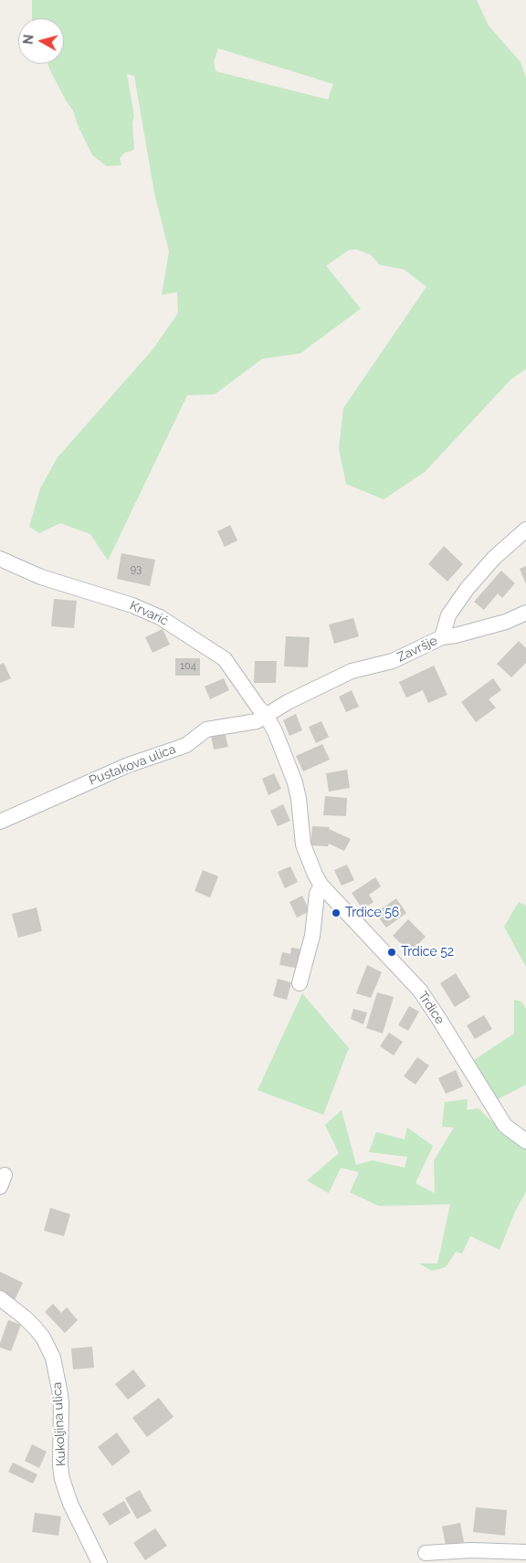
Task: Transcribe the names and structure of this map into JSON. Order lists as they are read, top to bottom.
{
  "streets": {
    "street": [
      "Krvarić",
      "Završje",
      "Pustakova ulica",
      "Trdice",
      "Kukoljina ulica"
    ]
  },
  "crossings": [
    ["Krvarić", "Završje"],
    ["Krvarić", "Pustakova ulica"],
    ["Krvarić", "Trdice"],
    ["Završje", "Pustakova ulica"],
    ["Završje", "Trdice"],
    ["Pustakova ulica", "Trdice"]
  ],
  "places": ["Trdice 56", "Trdice 52"],
  "house_numbers": ["93", "104"],
  "north": "left"
}
